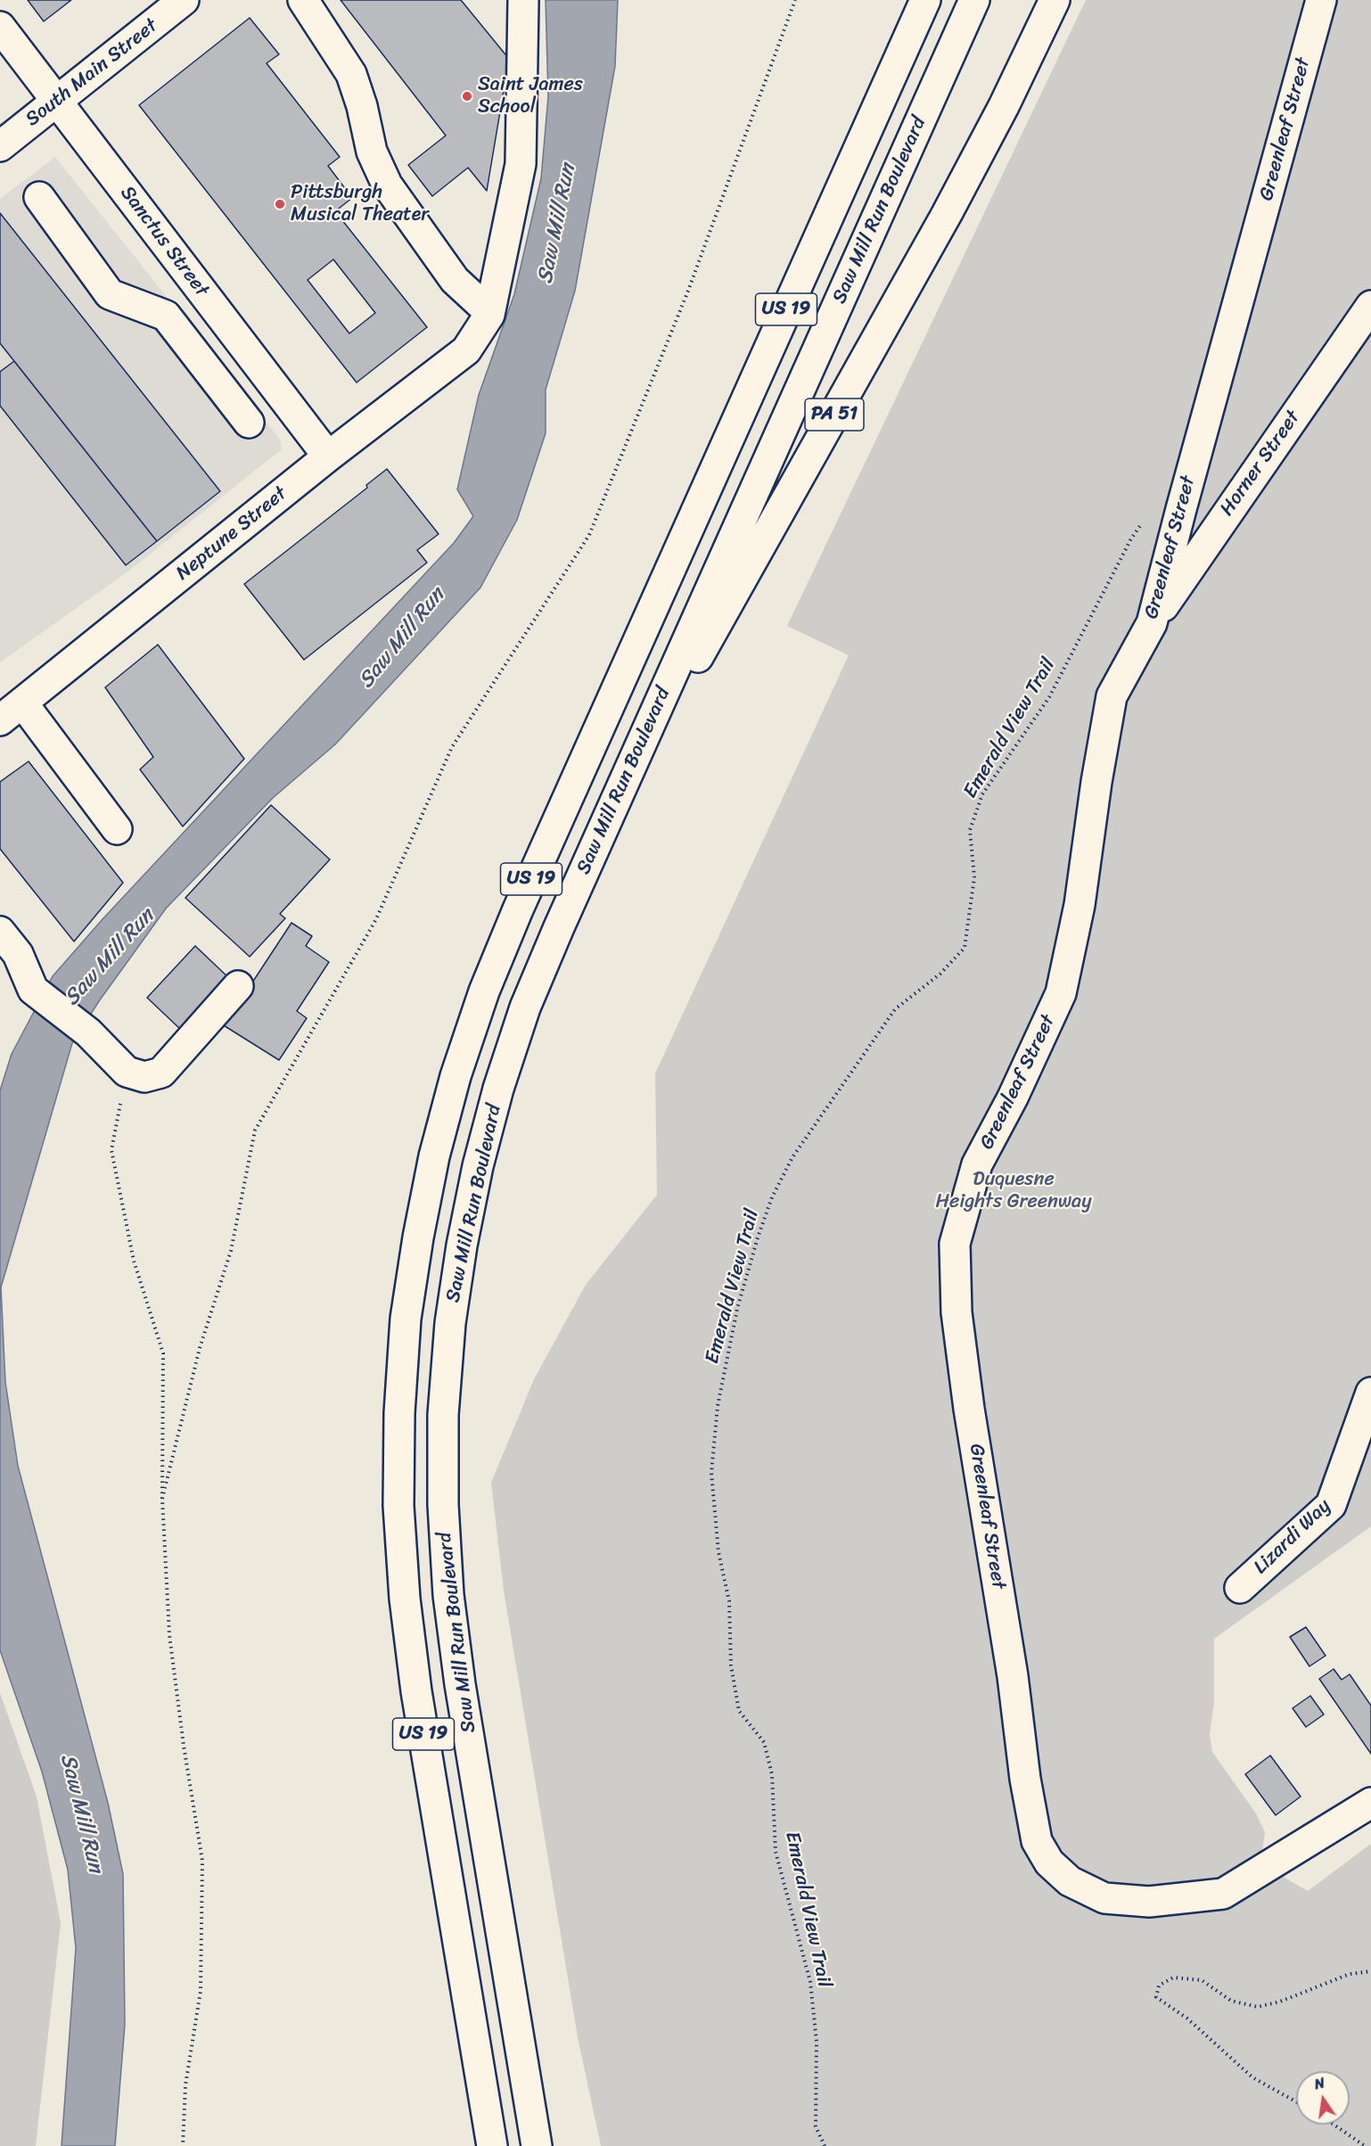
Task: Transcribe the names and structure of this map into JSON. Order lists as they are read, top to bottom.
{
  "streets": {
    "main road": [
      "South Main Street",
      "Greenleaf Street",
      "Saw Mill Run Boulevard",
      "Sanctus Street",
      "US 19",
      "PA 51",
      "Horner Street",
      "Neptune Street",
      "Lizardi Way"
    ],
    "path": ["Emerald View Trail"]
  },
  "crossings": [
    ["South Main Street", "Sanctus Street"],
    ["Greenleaf Street", "Horner Street"],
    ["Greenleaf Street", "Emerald View Trail"],
    ["Saw Mill Run Boulevard", "PA 51"],
    ["Sanctus Street", "Neptune Street"]
  ],
  "water": ["Saw Mill Run"],
  "parks": ["Duquesne Heights Greenway"],
  "places": ["Saint James School", "Pittsburgh Musical Theater"],
  "north": "top"
}
